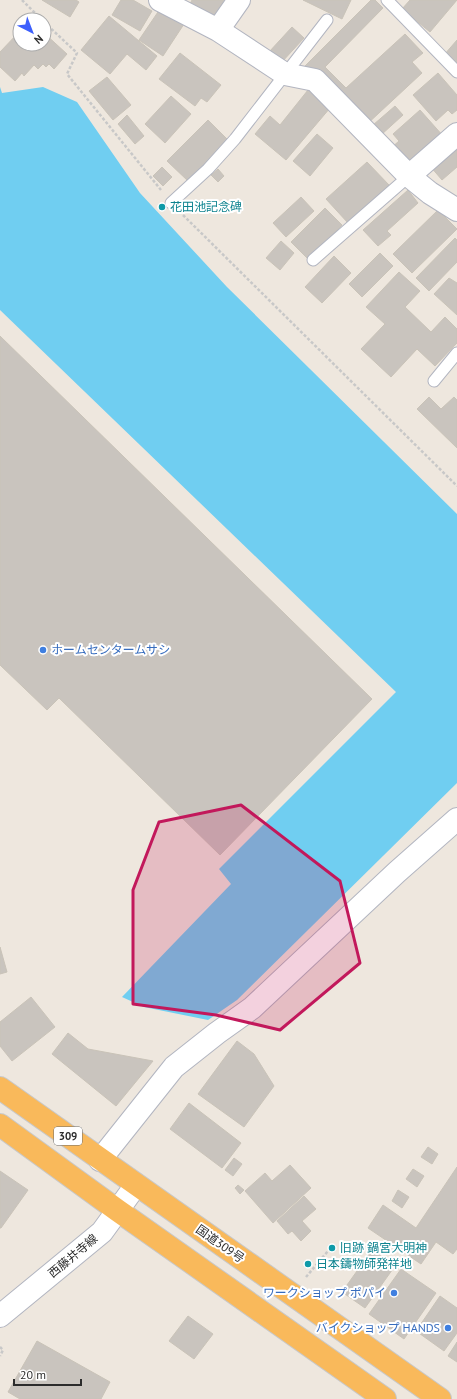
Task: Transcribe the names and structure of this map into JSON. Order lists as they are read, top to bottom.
{
  "streets": {
    "highway": ["309", "国道309号"],
    "street": ["西藤井寺線"]
  },
  "crossings": [
    ["309", "西藤井寺線"],
    ["国道309号", "西藤井寺線"]
  ],
  "places": [
    "花田池記念碑",
    "ホームセンタームサシ",
    "旧跡 鍋宮大明神",
    "日本鑄物師発祥地",
    "ワークショップ ポパイ",
    "バイクショップ HANDS"
  ],
  "scale_bar": "20 m",
  "north": "bottom right"
}
